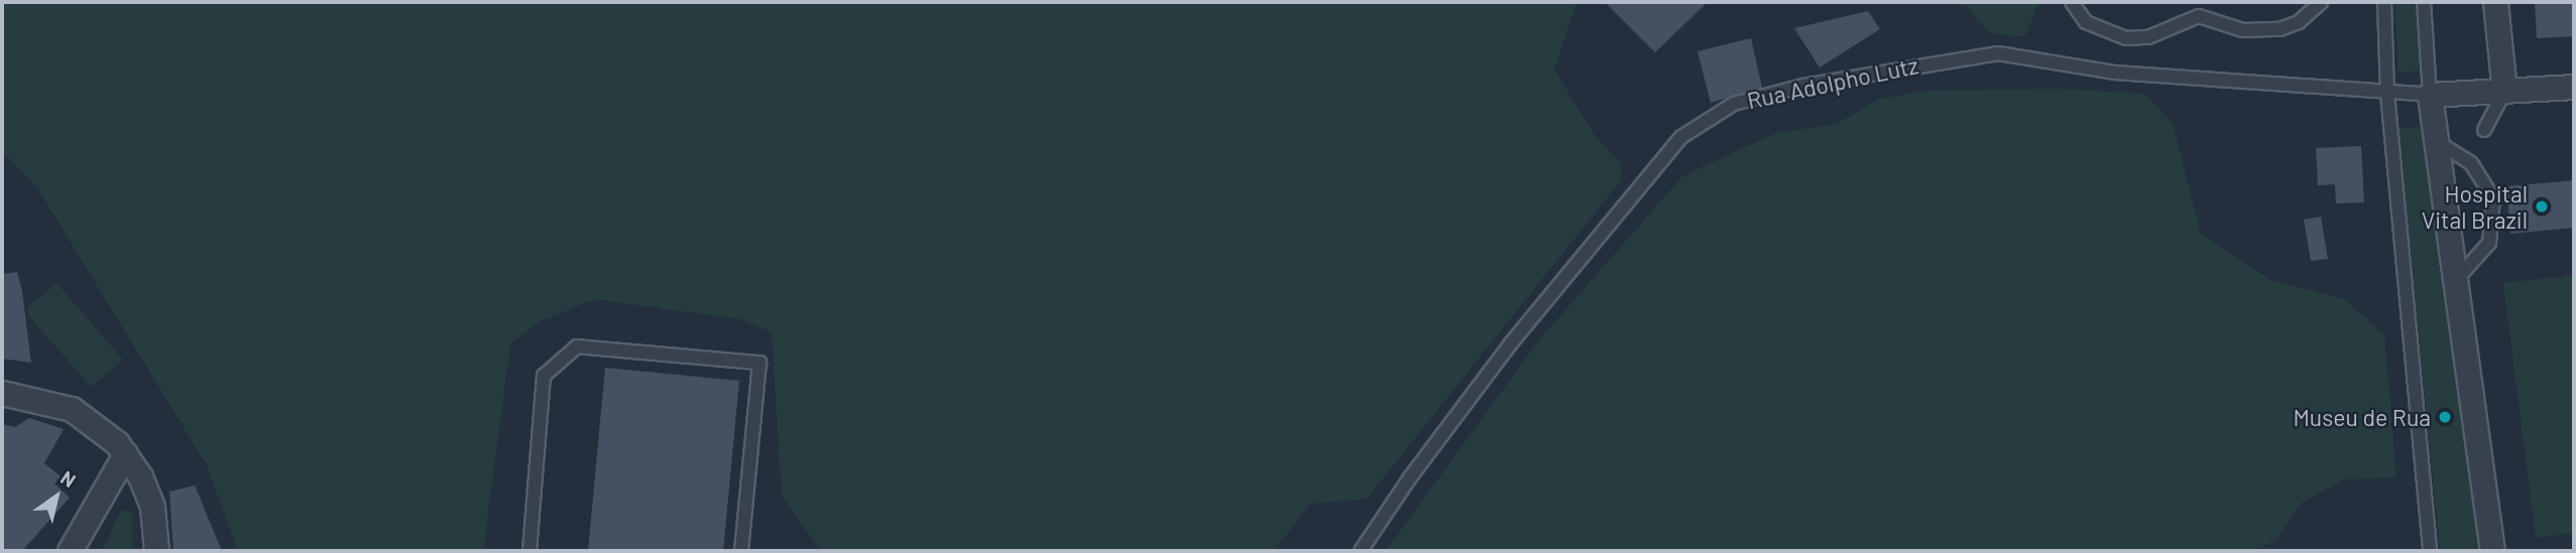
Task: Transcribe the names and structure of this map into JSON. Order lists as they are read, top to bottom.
{
  "streets": {
    "lane": ["Rua Adolpho Lutz"]
  },
  "places": ["Hospital Vital Brazil", "Museu de Rua"],
  "north": "top right"
}
